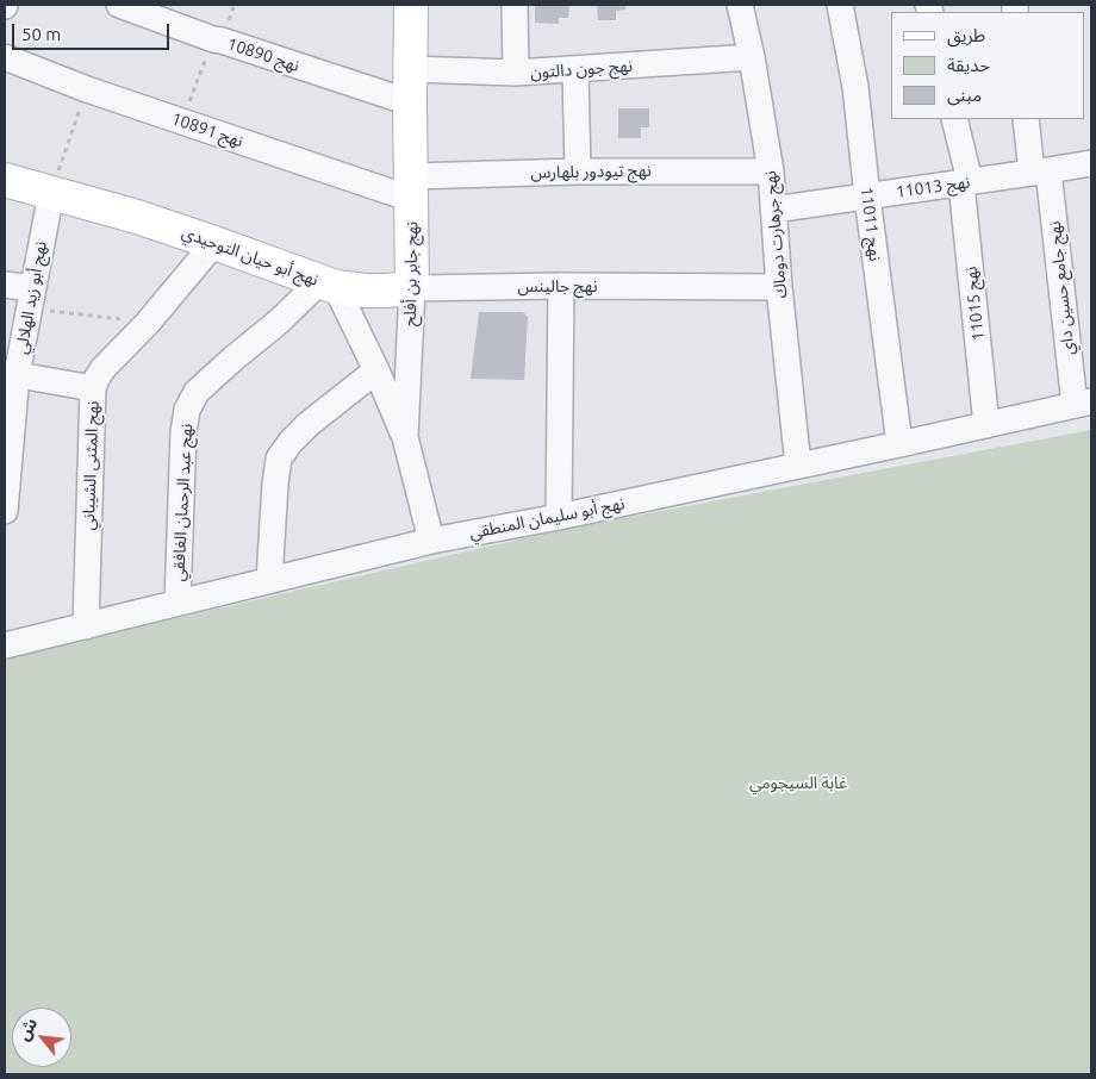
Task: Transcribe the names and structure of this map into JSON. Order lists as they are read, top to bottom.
{
  "streets": {
    "street": [
      "نهج 10890",
      "نهج جون دالتون",
      "نهج 10891",
      "نهج تيودور بلهارس",
      "نهج 11013",
      "نهج 11011",
      "نهج جرهارت دوماك",
      "نهج أبو حيان التوحيدي",
      "نهج جابر بن أفلح",
      "نهج جالينس",
      "نهج جامع حسين داي",
      "نهج أبو زيد الهلالي",
      "نهج 11015",
      "نهج المثنى الشيباني",
      "نهج عبد الرحمان الغافقي",
      "نهج أبو سليمان المنطقي"
    ]
  },
  "crossings": [
    ["نهج 10890", "نهج جابر بن أفلح"],
    ["نهج جون دالتون", "نهج جرهارت دوماك"],
    ["نهج جون دالتون", "نهج جابر بن أفلح"],
    ["نهج 10891", "نهج تيودور بلهارس"],
    ["نهج 10891", "نهج جابر بن أفلح"],
    ["نهج تيودور بلهارس", "نهج جرهارت دوماك"],
    ["نهج تيودور بلهارس", "نهج جابر بن أفلح"],
    ["نهج 11013", "نهج 11011"],
    ["نهج 11013", "نهج جرهارت دوماك"],
    ["نهج 11013", "نهج جامع حسين داي"],
    ["نهج 11013", "نهج 11015"],
    ["نهج 11011", "نهج أبو سليمان المنطقي"],
    ["نهج جرهارت دوماك", "نهج جالينس"],
    ["نهج جرهارت دوماك", "نهج أبو سليمان المنطقي"],
    ["نهج أبو حيان التوحيدي", "نهج جابر بن أفلح"],
    ["نهج أبو حيان التوحيدي", "نهج جالينس"],
    ["نهج أبو حيان التوحيدي", "نهج أبو زيد الهلالي"],
    ["نهج أبو حيان التوحيدي", "نهج المثنى الشيباني"],
    ["نهج أبو حيان التوحيدي", "نهج عبد الرحمان الغافقي"],
    ["نهج جابر بن أفلح", "نهج جالينس"],
    ["نهج جابر بن أفلح", "نهج أبو سليمان المنطقي"],
    ["نهج جالينس", "نهج عبد الرحمان الغافقي"],
    ["نهج جامع حسين داي", "نهج أبو سليمان المنطقي"],
    ["نهج 11015", "نهج أبو سليمان المنطقي"],
    ["نهج المثنى الشيباني", "نهج أبو سليمان المنطقي"],
    ["نهج عبد الرحمان الغافقي", "نهج أبو سليمان المنطقي"]
  ],
  "parks": ["غابة السيجومي"],
  "legend": ["طريق", "حديقة", "مبنى"],
  "scale_bar": "50 m",
  "north": "top left"
}
